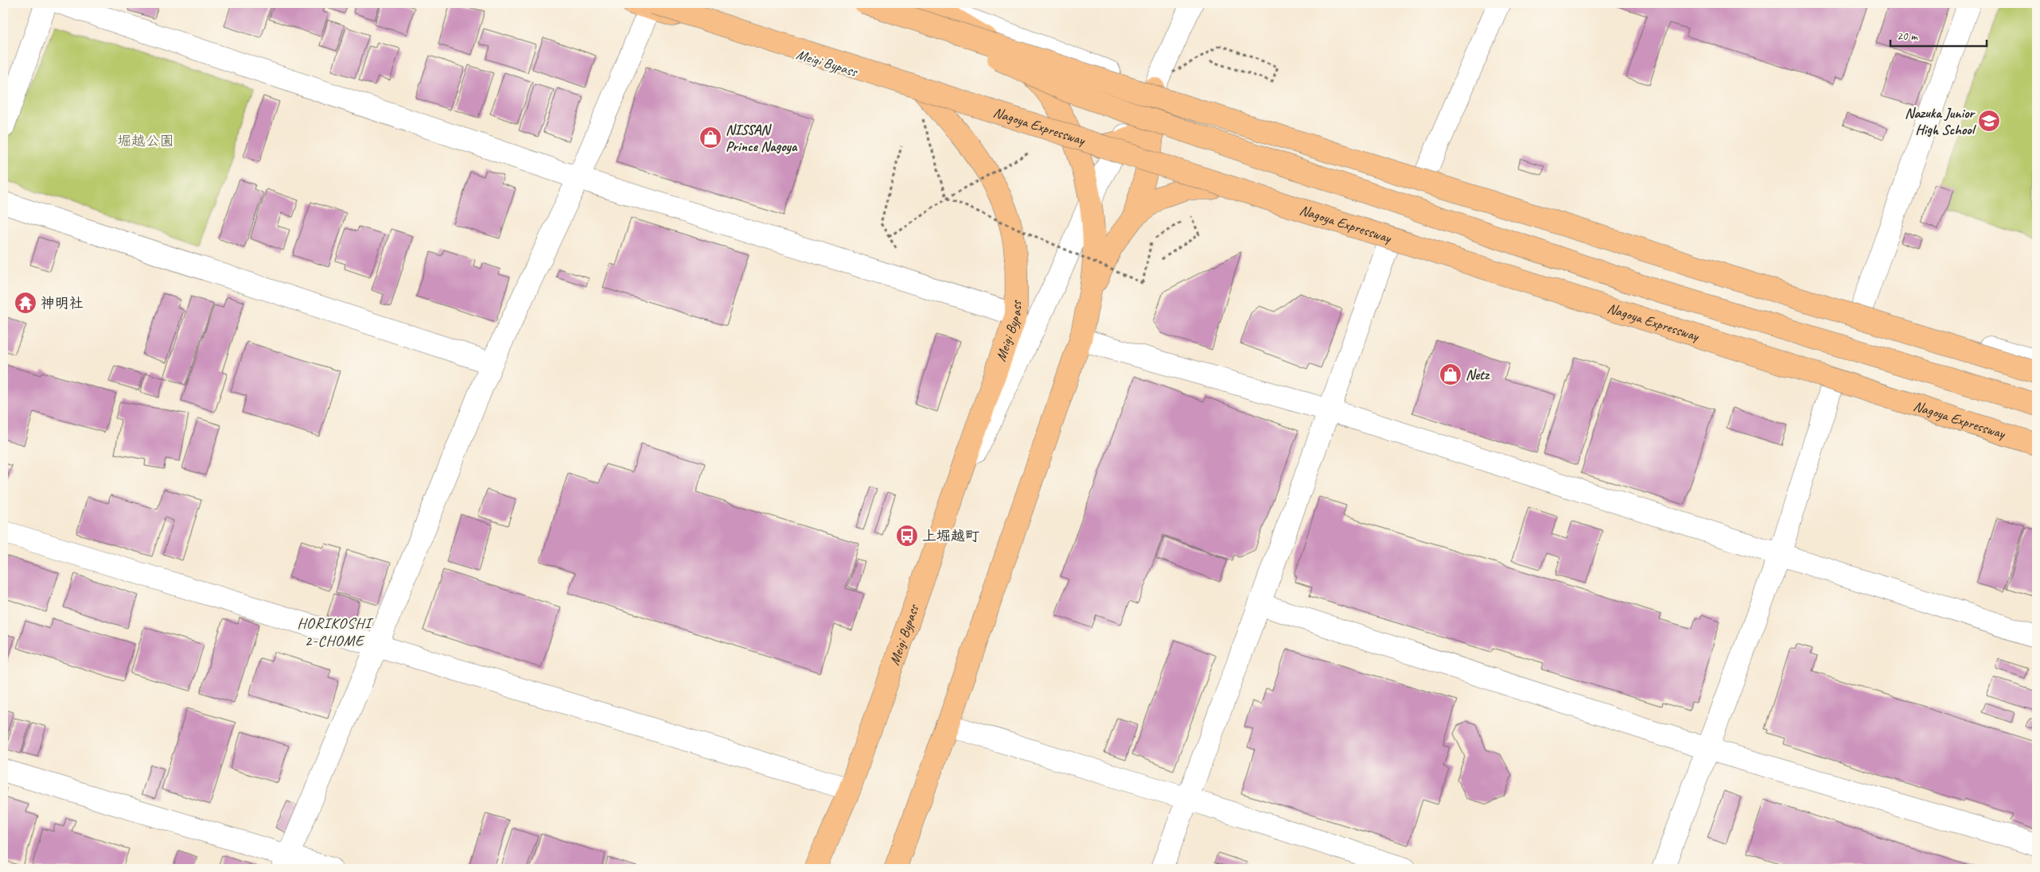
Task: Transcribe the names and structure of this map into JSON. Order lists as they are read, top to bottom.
{
  "streets": {
    "highway": ["Meigi Bypass", "Nagoya Expressway"]
  },
  "crossings": [
    ["Meigi Bypass", "Nagoya Expressway"]
  ],
  "districts": ["HORIKOSHI 2-CHOME"],
  "parks": ["堀越公園"],
  "places": {
    "school or university": ["Nazuka Junior High School"],
    "shop": ["NISSAN Prince Nagoya", "Netz"],
    "temple": ["神明社"],
    "bus stop": ["上堀越町"]
  },
  "scale_bar": "20 m"
}
